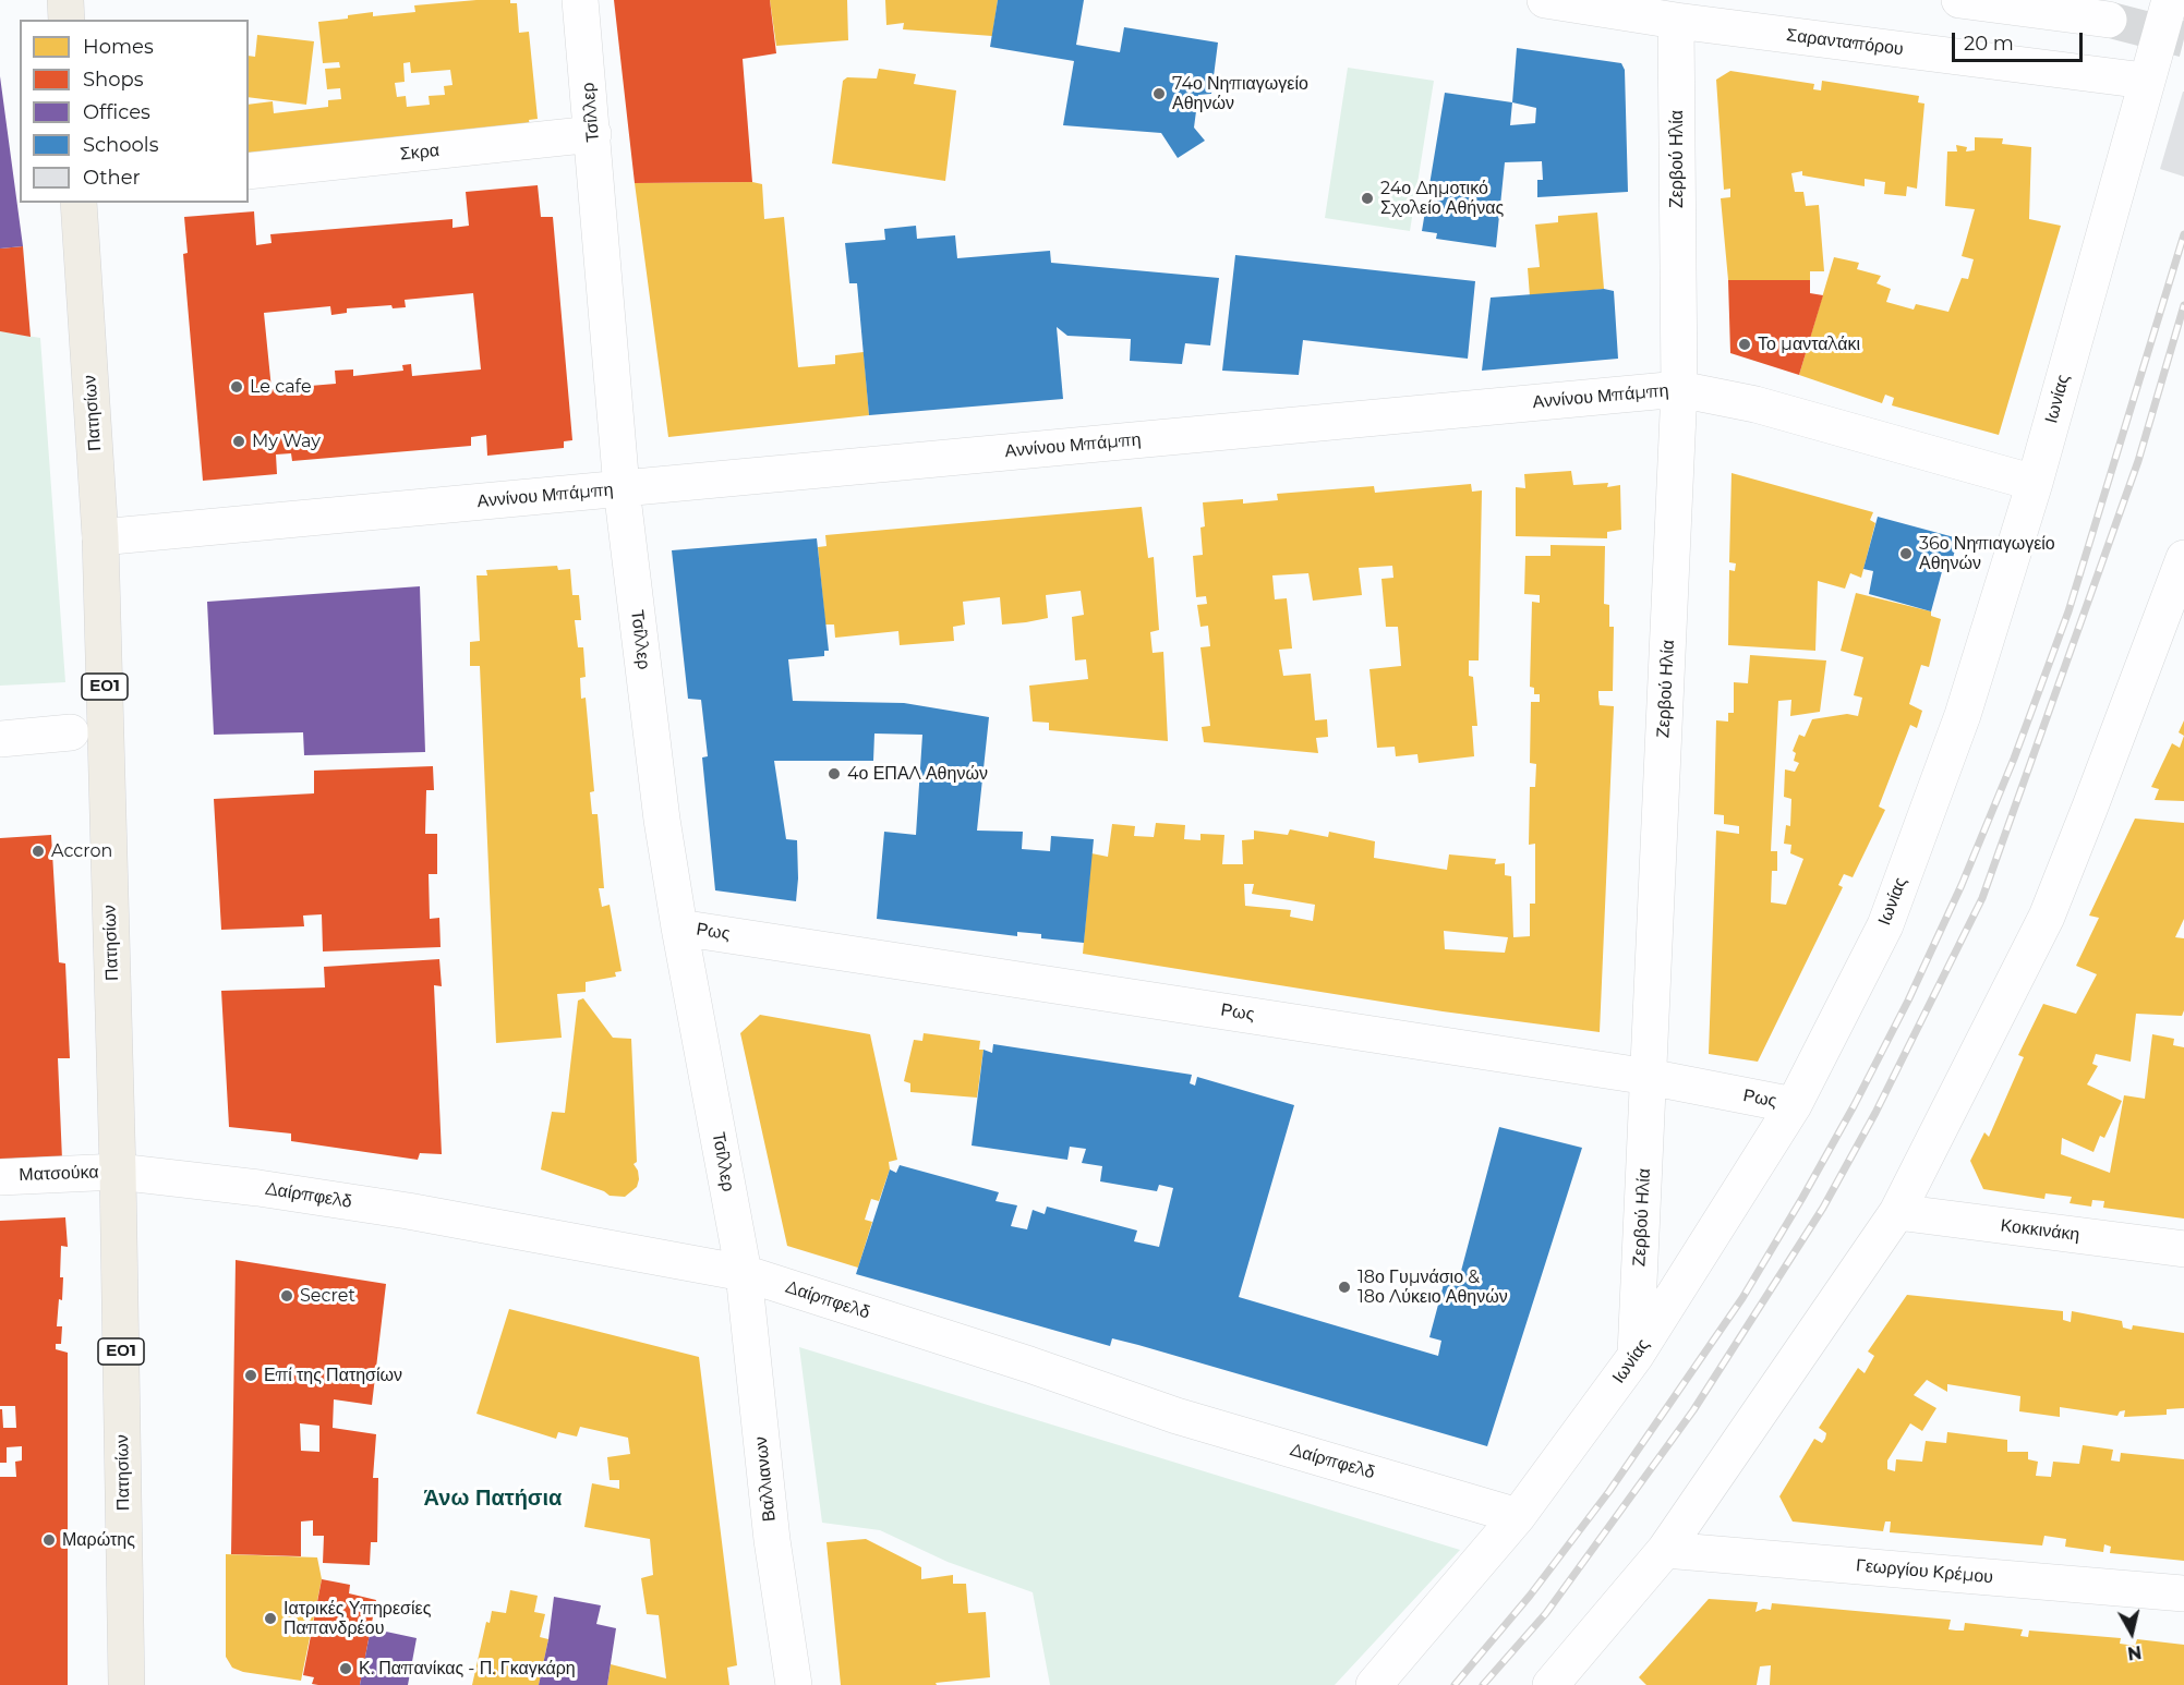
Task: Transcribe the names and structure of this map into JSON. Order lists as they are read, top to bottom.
{
  "streets": {
    "main road": ["Πατησίων", "ΕΟ1"],
    "street": [
      "Σαρανταπόρου",
      "Τσίλλερ",
      "Σκρα",
      "Ζερβού Ηλία",
      "Αννίνου Μπάμπη",
      "Ιωνίας",
      "Ρως",
      "Ματσούκα",
      "Δαίρπφελδ",
      "Κοκκινάκη",
      "Βαλλιανων",
      "Γεωργίου Κρέμου"
    ]
  },
  "crossings": [
    ["Σαρανταπόρου", "Ζερβού Ηλία"],
    ["Σαρανταπόρου", "Ιωνίας"],
    ["Τσίλλερ", "Σκρα"],
    ["Τσίλλερ", "Αννίνου Μπάμπη"],
    ["Τσίλλερ", "Ρως"],
    ["Τσίλλερ", "Δαίρπφελδ"],
    ["Τσίλλερ", "Βαλλιανων"],
    ["Ζερβού Ηλία", "Αννίνου Μπάμπη"],
    ["Ζερβού Ηλία", "Ιωνίας"],
    ["Ζερβού Ηλία", "Ρως"],
    ["Αννίνου Μπάμπη", "Ιωνίας"],
    ["Αννίνου Μπάμπη", "Πατησίων"],
    ["Ιωνίας", "Ρως"],
    ["Ιωνίας", "Δαίρπφελδ"],
    ["Πατησίων", "Ματσούκα"],
    ["Πατησίων", "Δαίρπφελδ"],
    ["Ματσούκα", "Δαίρπφελδ"],
    ["Δαίρπφελδ", "Βαλλιανων"]
  ],
  "districts": ["Άνω Πατήσια"],
  "places": [
    "74ο Νηπιαγωγείο Αθηνών",
    "24ο Δημοτικό Σχολείο Αθήνας",
    "Το μανταλάκι",
    "Le cafe",
    "My Way",
    "36ο Νηπιαγωγείο Αθηνών",
    "4ο ΕΠΑΛ Αθηνών",
    "Accron",
    "18ο Γυμνάσιο & 18ο Λύκειο Αθηνών",
    "Secret",
    "Επί της Πατησίων",
    "Μαρώτης",
    "Ιατρικές Υπηρεσίες Παπανδρέου",
    "Κ. Παπανίκας - Π. Γκαγκάρη"
  ],
  "legend": [
    "Homes",
    "Shops",
    "Offices",
    "Schools",
    "Other"
  ],
  "scale_bar": "20 m",
  "north": "bottom"
}
